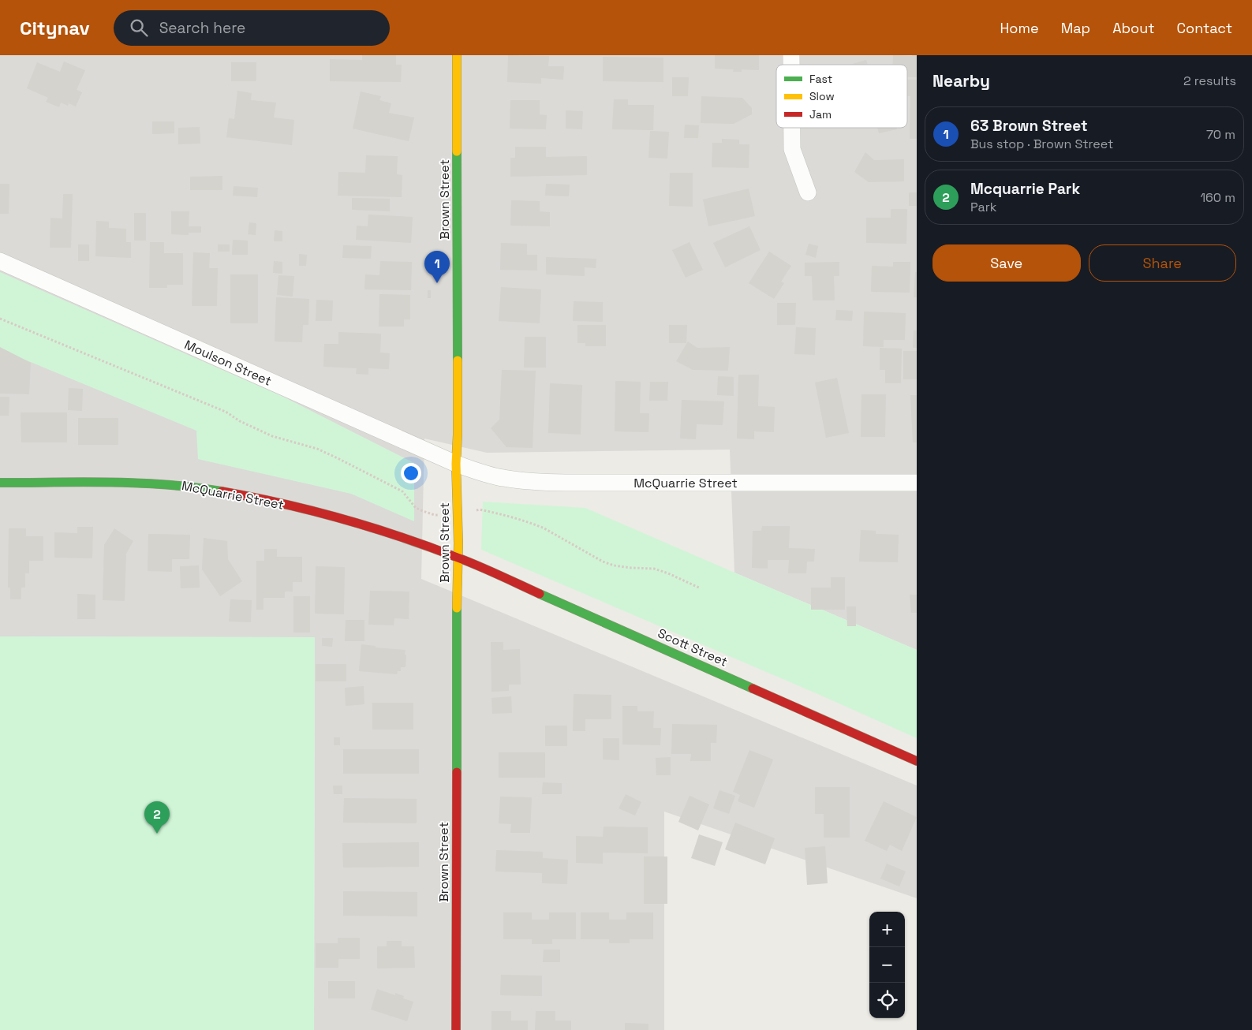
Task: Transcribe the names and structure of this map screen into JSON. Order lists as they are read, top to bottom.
{
  "streets": {
    "street": [
      "Brown Street",
      "Moulson Street",
      "McQuarrie Street",
      "Scott Street"
    ]
  },
  "crossings": [
    ["Brown Street", "Moulson Street"],
    ["Brown Street", "McQuarrie Street"],
    ["Brown Street", "Scott Street"],
    ["Moulson Street", "McQuarrie Street"],
    ["McQuarrie Street", "Scott Street"]
  ],
  "legend": ["Fast", "Slow", "Jam"],
  "page": {
    "header": "Citynav",
    "search": "Search here",
    "nav": [
      "Home",
      "Map",
      "About",
      "Contact"
    ],
    "heading": ["Nearby", "2 results"],
    "list": [
      {
        "mark": "1",
        "name": "63 Brown Street",
        "note": "Bus stop · Brown Street",
        "value": "70 m"
      },
      {
        "mark": "2",
        "name": "Mcquarrie Park",
        "note": "Park",
        "value": "160 m"
      }
    ],
    "buttons": ["Save", "Share"],
    "pins": ["1", "2"],
    "map_buttons": ["+", "−"]
  }
}
